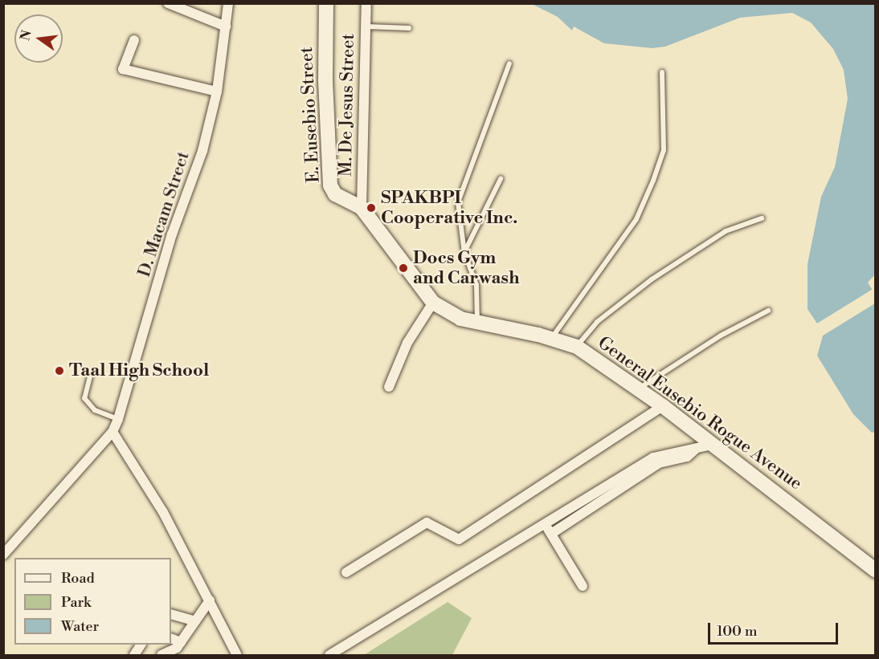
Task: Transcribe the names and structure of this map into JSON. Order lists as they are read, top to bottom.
{
  "streets": {
    "main road": ["E. Eusebio Street", "General Eusebio Rogue Avenue"],
    "street": ["M. De Jesus Street", "D. Macam Street"]
  },
  "crossings": [
    ["M. De Jesus Street", "E. Eusebio Street"],
    ["M. De Jesus Street", "General Eusebio Rogue Avenue"],
    ["E. Eusebio Street", "General Eusebio Rogue Avenue"]
  ],
  "places": ["SPAKBPI Cooperative Inc.", "Docs Gym and Carwash", "Taal High School"],
  "legend": ["Road", "Park", "Water"],
  "scale_bar": "100 m",
  "north": "left"
}
